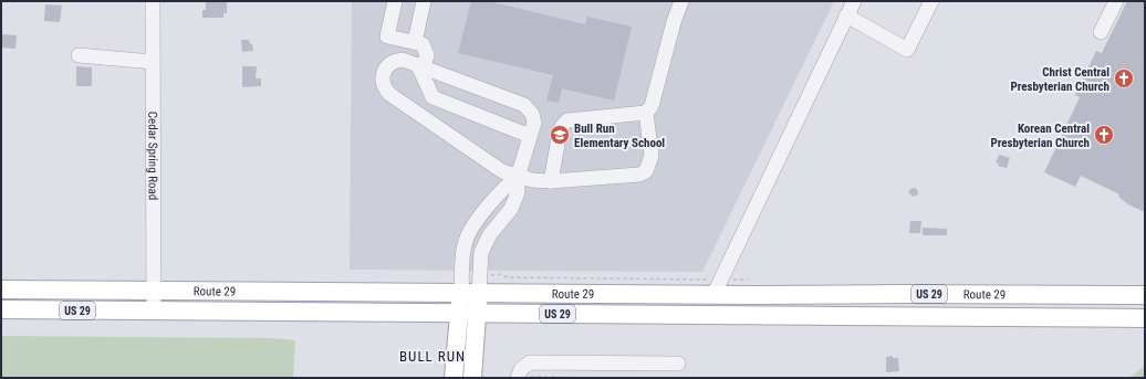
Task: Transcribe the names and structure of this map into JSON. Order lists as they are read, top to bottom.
{
  "streets": {
    "main road": ["Route 29", "US 29"],
    "street": ["Cedar Spring Road"]
  },
  "crossings": [
    ["Cedar Spring Road", "Route 29"]
  ],
  "districts": ["BULL RUN"],
  "places": {
    "church": ["Christ Central Presbyterian Church", "Korean Central Presbyterian Church"],
    "school or university": ["Bull Run Elementary School"]
  }
}
